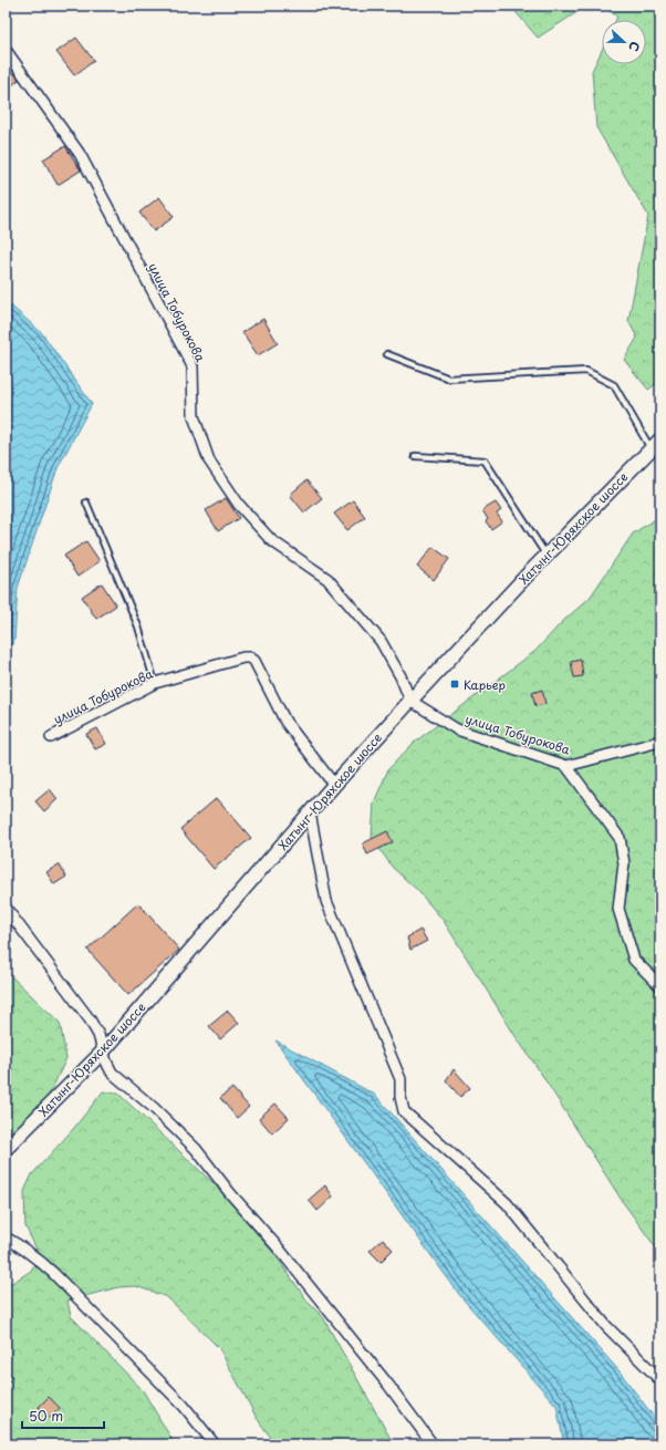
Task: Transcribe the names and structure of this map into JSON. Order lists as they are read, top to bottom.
{
  "streets": {
    "street": ["улица Тобурокова", "Хатынг-Юряхское шоссе"]
  },
  "crossings": [
    ["улица Тобурокова", "Хатынг-Юряхское шоссе"]
  ],
  "places": {
    "transit": ["Карьер"]
  },
  "scale_bar": "50 m",
  "north": "right"
}
